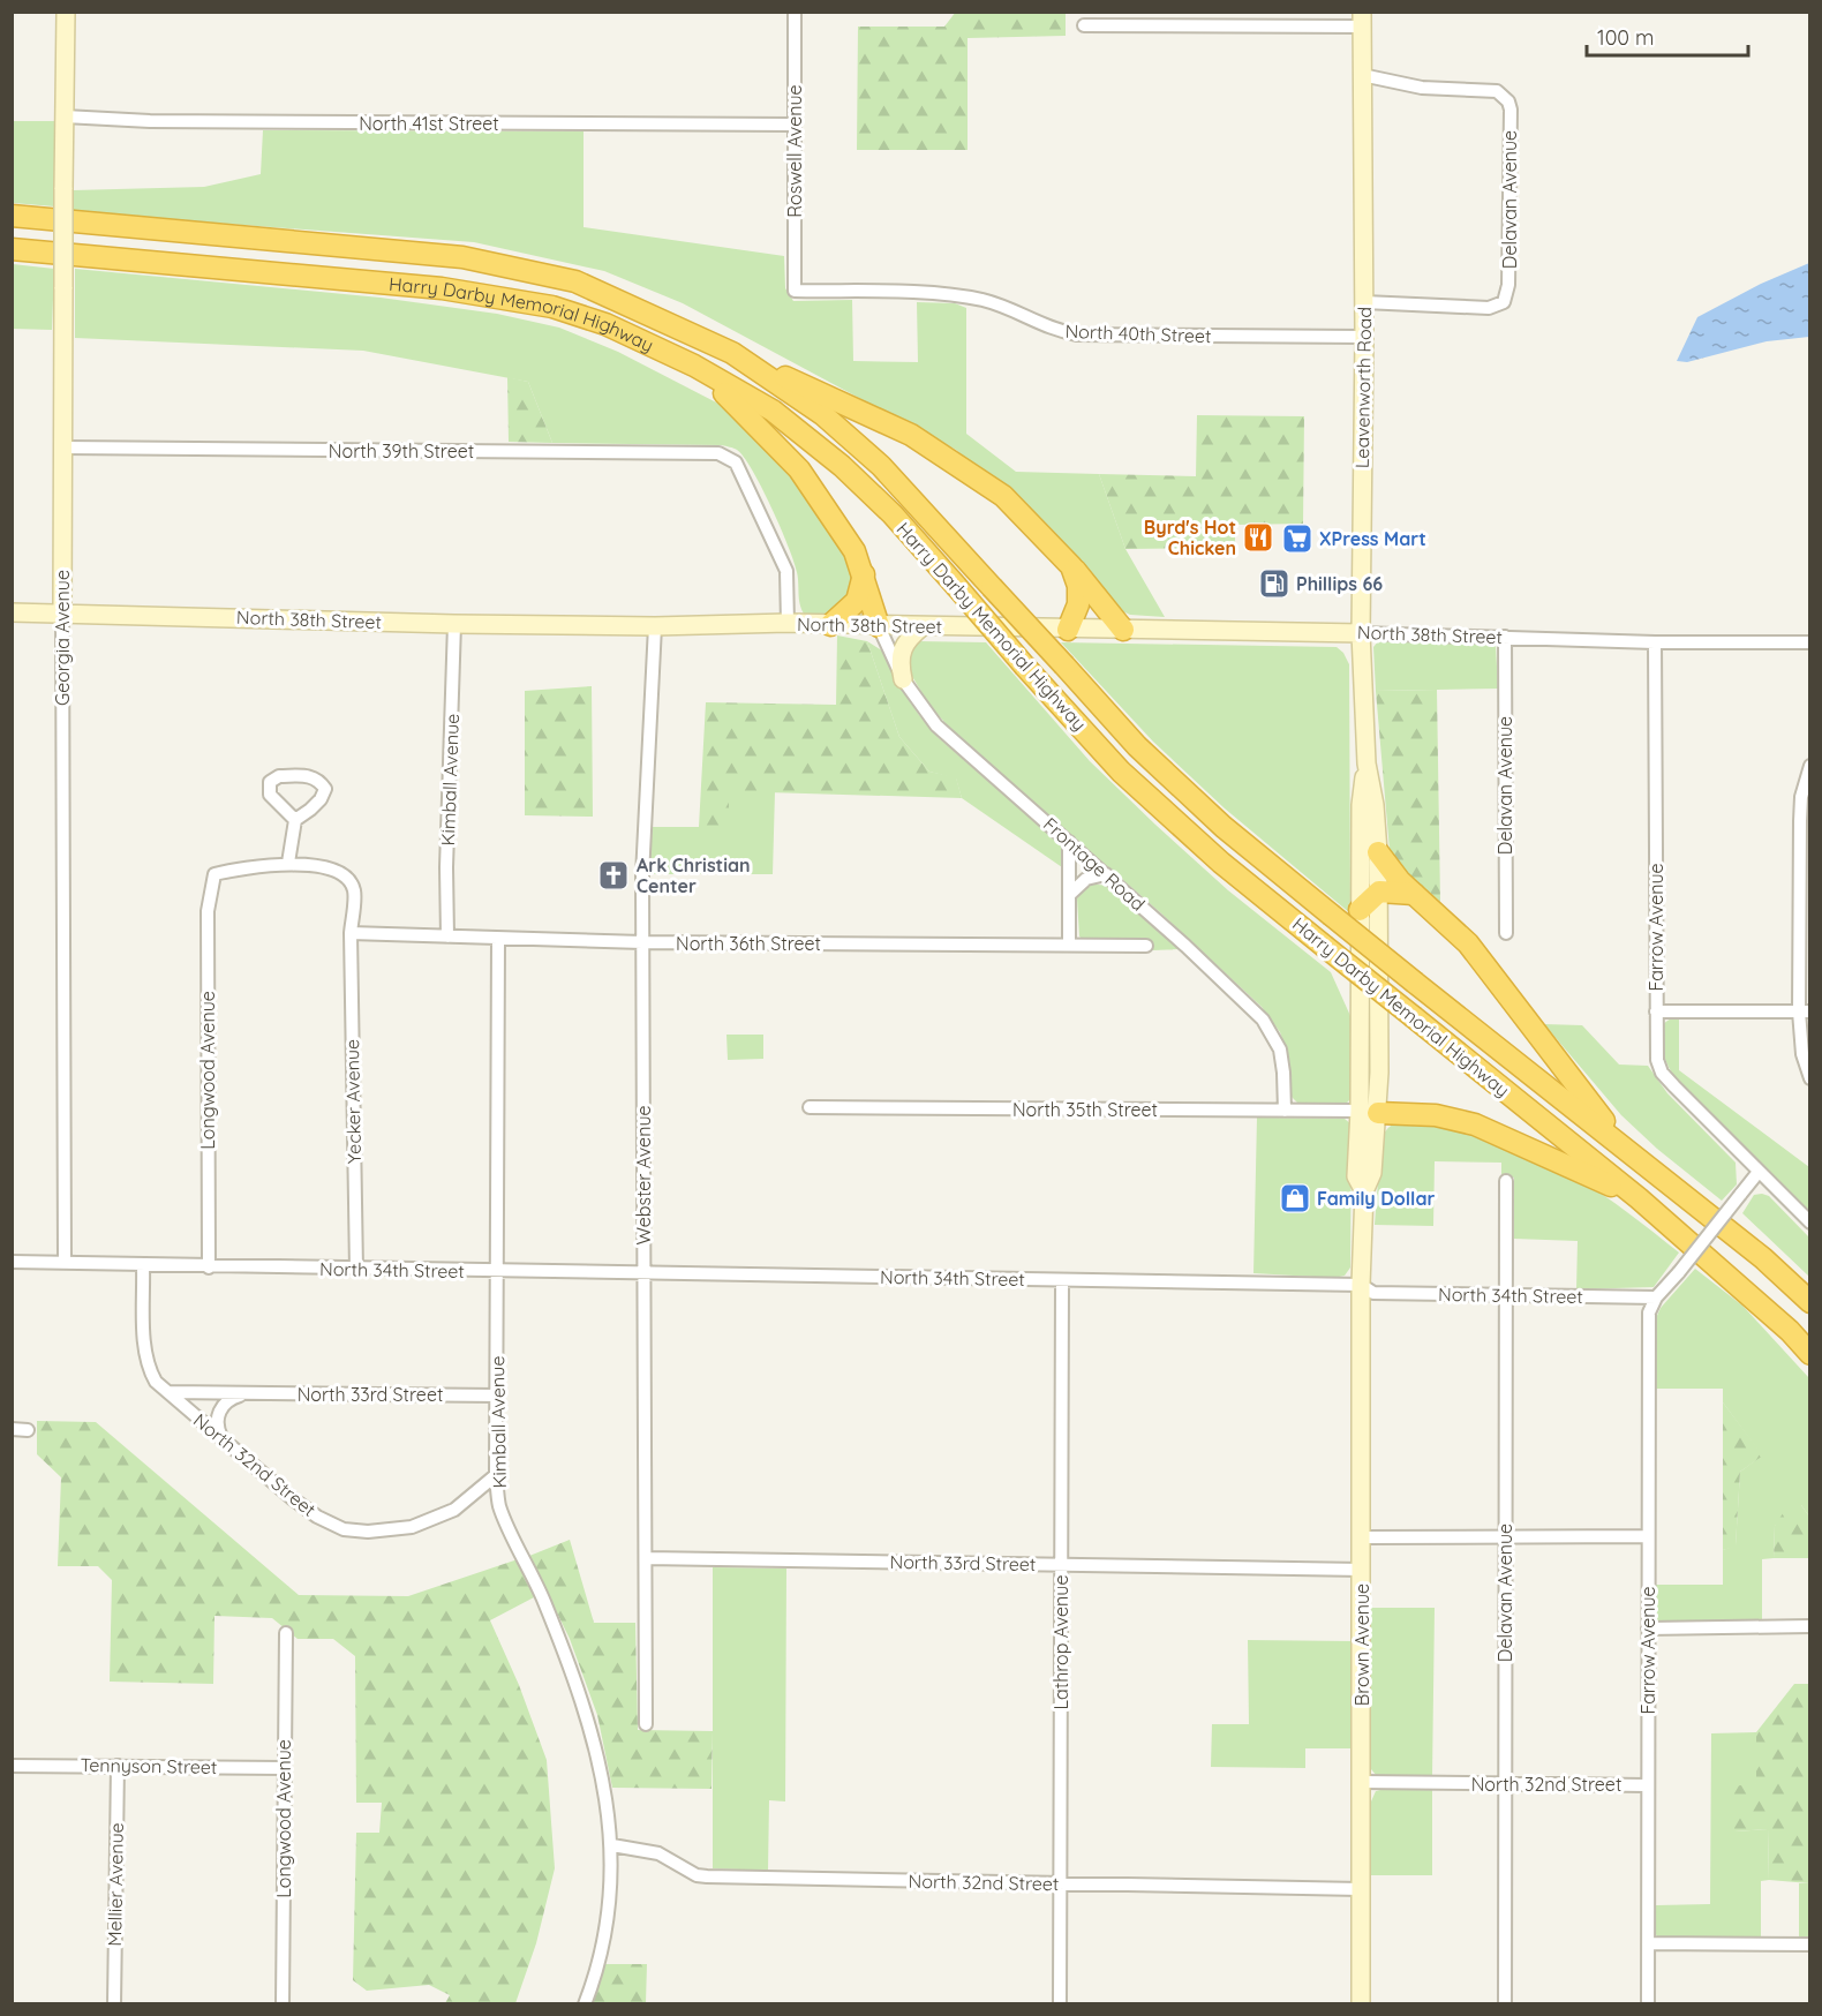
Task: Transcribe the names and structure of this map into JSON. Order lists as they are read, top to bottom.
{
  "streets": {
    "highway": ["Harry Darby Memorial Highway"],
    "main road": [
      "Leavenworth Road",
      "North 38th Street",
      "Georgia Avenue",
      "Brown Avenue"
    ],
    "street": [
      "North 41st Street",
      "Roswell Avenue",
      "Delavan Avenue",
      "North 40th Street",
      "North 39th Street",
      "Kimball Avenue",
      "Frontage Road",
      "Farrow Avenue",
      "North 36th Street",
      "Longwood Avenue",
      "Yecker Avenue",
      "North 35th Street",
      "Webster Avenue",
      "North 34th Street",
      "North 33rd Street",
      "North 32nd Street",
      "Lathrop Avenue",
      "Tennyson Street",
      "Mellier Avenue"
    ]
  },
  "crossings": [
    ["North 41st Street", "Roswell Avenue"],
    ["North 41st Street", "Georgia Avenue"],
    ["Roswell Avenue", "North 40th Street"],
    ["Delavan Avenue", "Leavenworth Road"],
    ["Delavan Avenue", "North 38th Street"],
    ["Delavan Avenue", "North 34th Street"],
    ["Delavan Avenue", "North 32nd Street"],
    ["North 40th Street", "Leavenworth Road"],
    ["Leavenworth Road", "North 38th Street"],
    ["Leavenworth Road", "North 35th Street"],
    ["Leavenworth Road", "North 34th Street"],
    ["Leavenworth Road", "Brown Avenue"],
    ["North 39th Street", "North 38th Street"],
    ["North 39th Street", "Georgia Avenue"],
    ["North 38th Street", "Georgia Avenue"],
    ["North 38th Street", "Kimball Avenue"],
    ["North 38th Street", "Frontage Road"],
    ["North 38th Street", "Farrow Avenue"],
    ["North 38th Street", "Webster Avenue"],
    ["Georgia Avenue", "North 34th Street"],
    ["Kimball Avenue", "North 36th Street"],
    ["Kimball Avenue", "North 34th Street"],
    ["Kimball Avenue", "North 33rd Street"],
    ["Kimball Avenue", "North 32nd Street"],
    ["Frontage Road", "North 35th Street"],
    ["Farrow Avenue", "North 34th Street"],
    ["Farrow Avenue", "North 32nd Street"],
    ["North 36th Street", "Yecker Avenue"],
    ["North 36th Street", "Webster Avenue"],
    ["Longwood Avenue", "Yecker Avenue"],
    ["Longwood Avenue", "North 34th Street"],
    ["Longwood Avenue", "Tennyson Street"],
    ["Yecker Avenue", "North 34th Street"],
    ["Webster Avenue", "North 34th Street"],
    ["Webster Avenue", "North 33rd Street"],
    ["North 34th Street", "Lathrop Avenue"],
    ["North 34th Street", "Brown Avenue"],
    ["North 33rd Street", "North 32nd Street"],
    ["North 33rd Street", "Lathrop Avenue"],
    ["North 33rd Street", "Brown Avenue"],
    ["North 32nd Street", "Lathrop Avenue"],
    ["North 32nd Street", "Brown Avenue"],
    ["Tennyson Street", "Mellier Avenue"]
  ],
  "places": {
    "restaurant": ["Byrd's Hot Chicken"],
    "supermarket": ["XPress Mart"],
    "fuel station": ["Phillips 66"],
    "church": ["Ark Christian Center"],
    "shop": ["Family Dollar"]
  },
  "scale_bar": "100 m"
}
